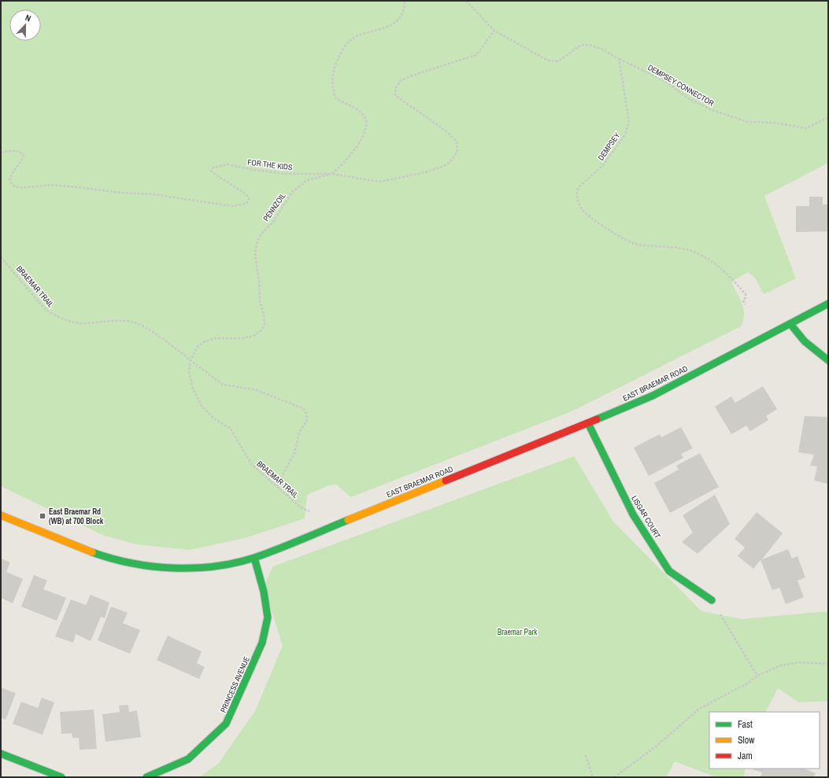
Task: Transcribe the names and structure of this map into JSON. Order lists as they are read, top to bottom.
{
  "streets": {
    "street": ["EAST BRAEMAR ROAD", "LISGAR COURT", "PRINCESS AVENUE"],
    "path": [
      "DEMPSEY CONNECTOR",
      "DEMPSEY",
      "FOR THE KIDS",
      "PENNZOIL",
      "BRAEMAR TRAIL"
    ]
  },
  "crossings": [
    ["DEMPSEY CONNECTOR", "DEMPSEY"],
    ["FOR THE KIDS", "PENNZOIL"],
    ["PENNZOIL", "BRAEMAR TRAIL"],
    ["EAST BRAEMAR ROAD", "LISGAR COURT"],
    ["EAST BRAEMAR ROAD", "PRINCESS AVENUE"]
  ],
  "parks": ["Braemar Park"],
  "places": {
    "transit": ["East Braemar Rd (WB) at 700 Block"]
  },
  "legend": ["Fast", "Slow", "Jam"],
  "north": "top"
}
